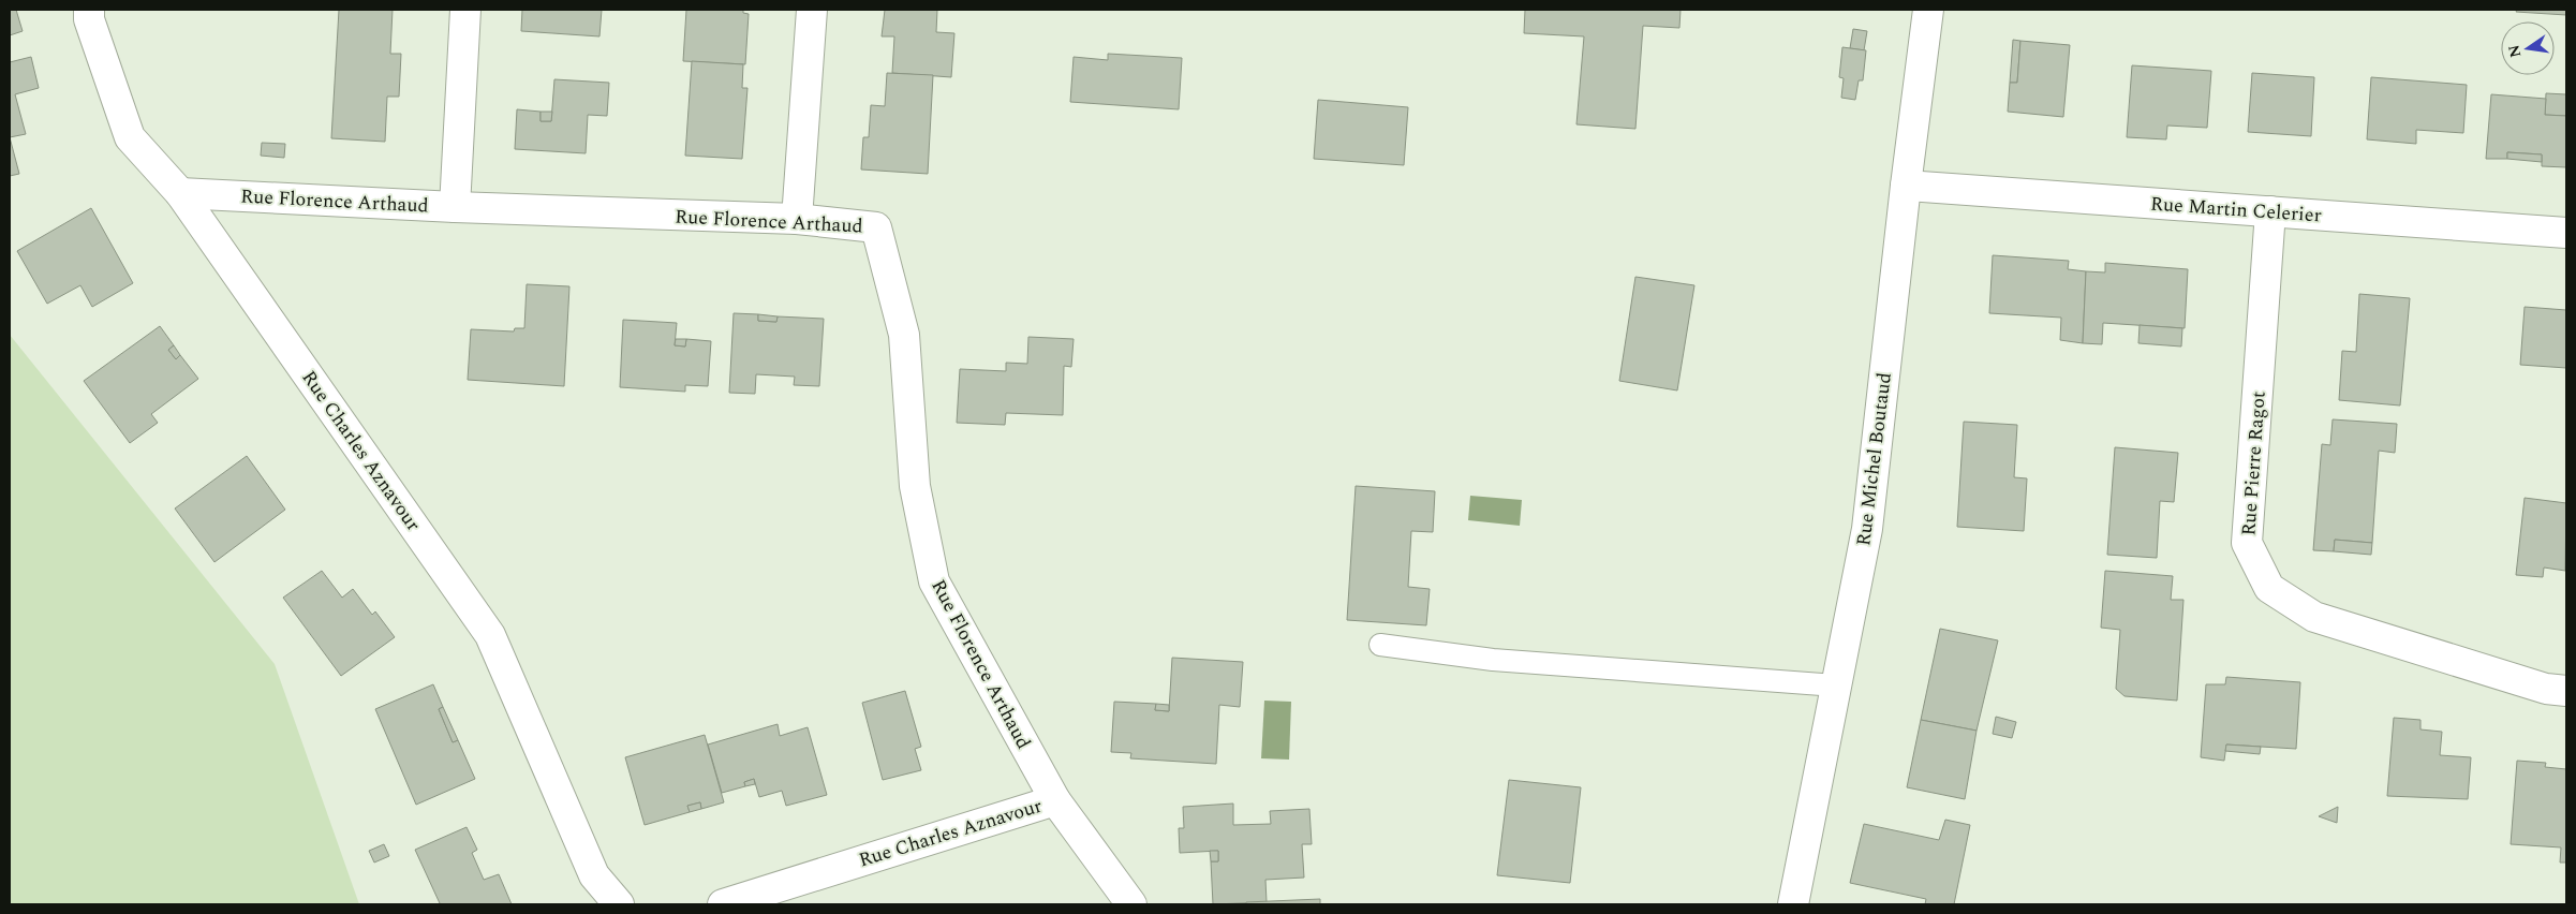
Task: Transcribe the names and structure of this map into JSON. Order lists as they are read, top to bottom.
{
  "streets": {
    "street": [
      "Rue Florence Arthaud",
      "Rue Martin Celerier",
      "Rue Charles Aznavour",
      "Rue Michel Boutaud",
      "Rue Pierre Ragot"
    ]
  },
  "crossings": [
    ["Rue Florence Arthaud", "Rue Charles Aznavour"],
    ["Rue Martin Celerier", "Rue Michel Boutaud"],
    ["Rue Martin Celerier", "Rue Pierre Ragot"]
  ],
  "north": "left"
}
